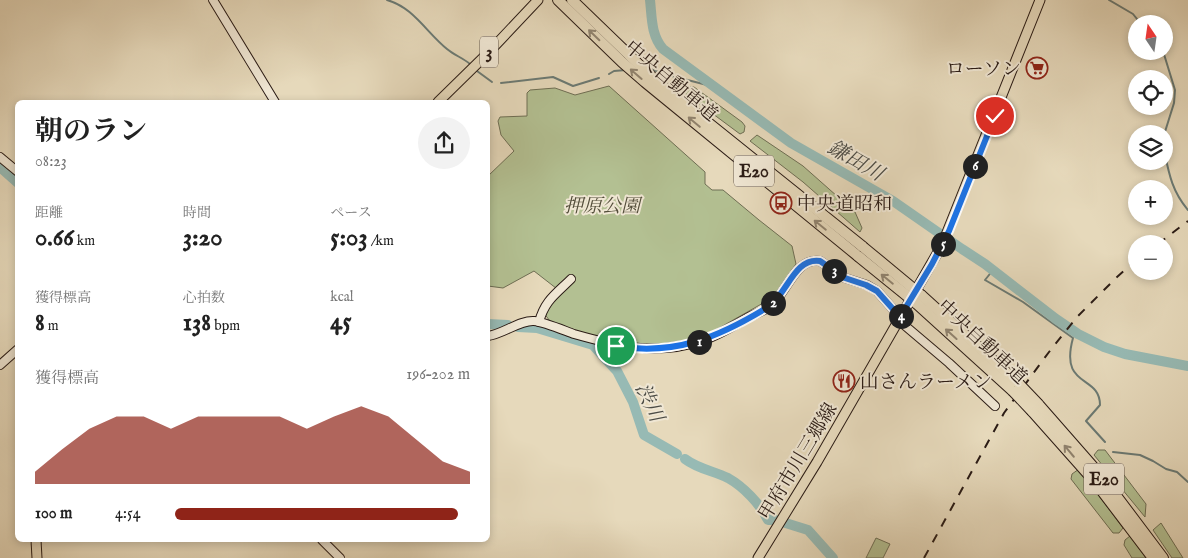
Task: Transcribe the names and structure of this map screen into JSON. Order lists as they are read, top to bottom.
{
  "streets": {
    "highway": ["中央自動車道", "E20"],
    "main road": ["3", "甲府市川三郷線"]
  },
  "water": ["鎌田川", "渋川"],
  "parks": ["押原公園"],
  "places": {
    "supermarket": ["ローソン"],
    "bus stop": ["中央道昭和"],
    "restaurant": ["山さんラーメン"]
  },
  "north": "top",
  "page": {
    "map_buttons": ["+", "−"],
    "heading": ["朝のラン", "08:23"],
    "pins": [
      "6",
      "5",
      "3",
      "2",
      "4",
      "1"
    ],
    "stats": [
      ["距離", "0.66 km"],
      ["時間", "3:20"],
      ["ペース", "5:03 /km"],
      ["獲得標高", "8 m"],
      ["心拍数", "138 bpm"],
      ["kcal", "45"]
    ],
    "chart": ["獲得標高", "196–202 m"],
    "list": [
      {
        "name": "100 m",
        "note": "4:54"
      }
    ]
  }
}
